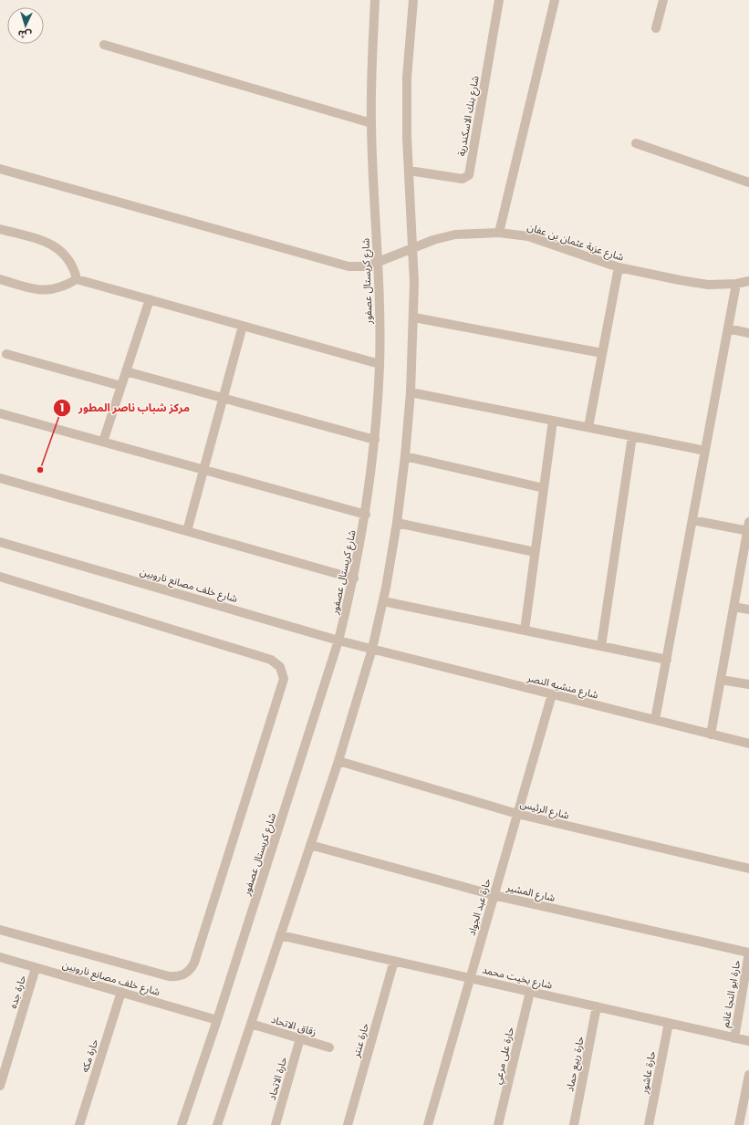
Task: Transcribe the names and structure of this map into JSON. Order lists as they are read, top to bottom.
{
  "streets": {
    "street": [
      "شارع بنك الاسكندرية",
      "شارع عزبة عثمان بن عفان",
      "شارع كريستال عصفور",
      "شارع خلف مصانع ناروبين",
      "شارع منشيه النصر",
      "شارع الرئيس",
      "شارع المشير",
      "حارة عبد الجواد",
      "شارع بخيت محمد",
      "حارة جده",
      "حارة ابو النجا غانم",
      "زقاق الاتحاد",
      "حارة عنتر",
      "حارة مكه",
      "حارة على مرعي",
      "حارة ربيع حماد",
      "حارة عاشور",
      "حارة الاتحاد"
    ]
  },
  "crossings": [
    ["شارع عزبة عثمان بن عفان", "شارع كريستال عصفور"],
    ["شارع كريستال عصفور", "شارع خلف مصانع ناروبين"],
    ["شارع خلف مصانع ناروبين", "شارع منشيه النصر"],
    ["شارع خلف مصانع ناروبين", "حارة جده"],
    ["شارع خلف مصانع ناروبين", "حارة مكه"],
    ["شارع منشيه النصر", "حارة عبد الجواد"],
    ["شارع الرئيس", "حارة عبد الجواد"],
    ["شارع المشير", "حارة عبد الجواد"],
    ["شارع المشير", "حارة ابو النجا غانم"],
    ["حارة عبد الجواد", "شارع بخيت محمد"],
    ["شارع بخيت محمد", "حارة ابو النجا غانم"],
    ["شارع بخيت محمد", "حارة عنتر"],
    ["شارع بخيت محمد", "حارة على مرعي"],
    ["شارع بخيت محمد", "حارة ربيع حماد"],
    ["شارع بخيت محمد", "حارة عاشور"],
    ["زقاق الاتحاد", "حارة الاتحاد"]
  ],
  "places": ["مركز شباب ناصر المطور"],
  "north": "bottom"
}
